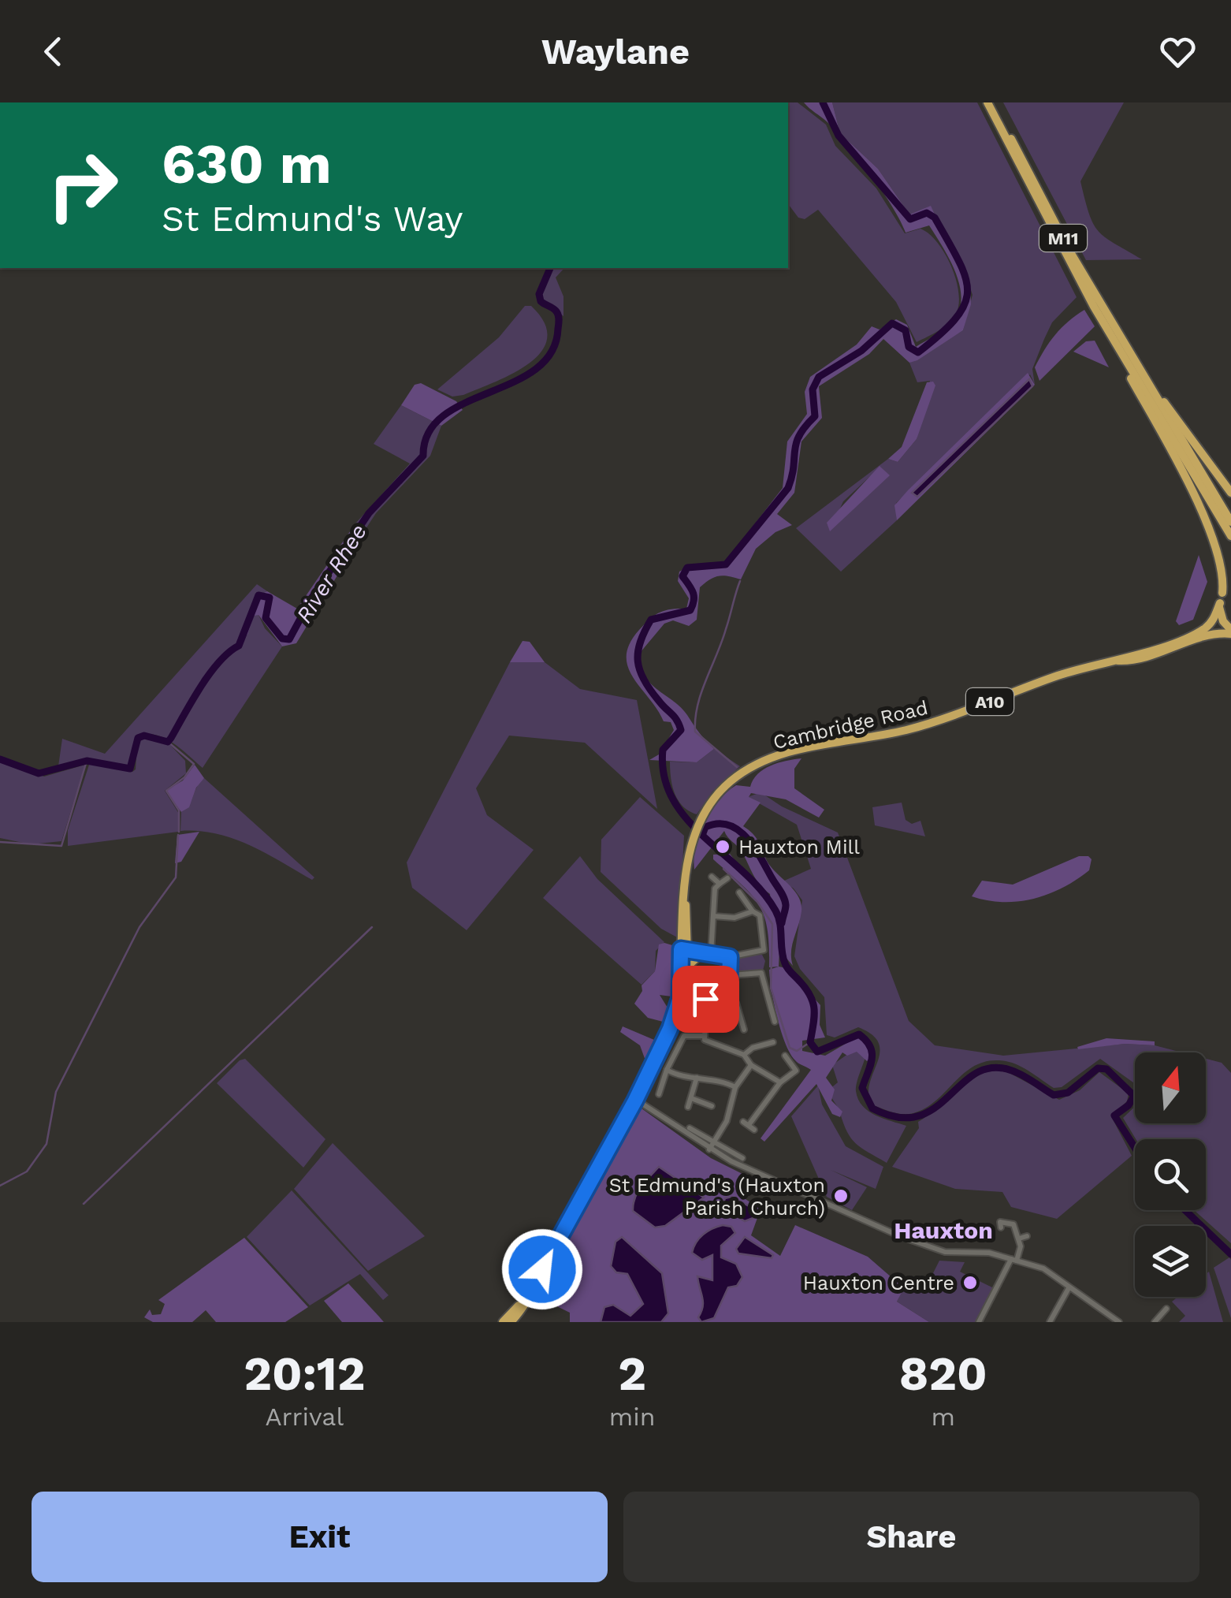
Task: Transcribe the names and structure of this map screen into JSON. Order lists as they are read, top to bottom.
{
  "streets": {
    "highway": ["M11", "A10", "Cambridge Road"]
  },
  "crossings": [
    ["A10", "Cambridge Road"]
  ],
  "districts": ["Hauxton"],
  "water": ["River Rhee"],
  "places": ["Hauxton Mill", "St Edmund's (Hauxton Parish Church)", "Hauxton Centre"],
  "north": "top",
  "page": {
    "header": "Waylane",
    "turn": ["630 m", "St Edmund's Way"],
    "eta": [
      "20:12",
      "Arrival",
      "2",
      "min",
      "820",
      "m"
    ],
    "buttons": ["Exit", "Share"]
  }
}
